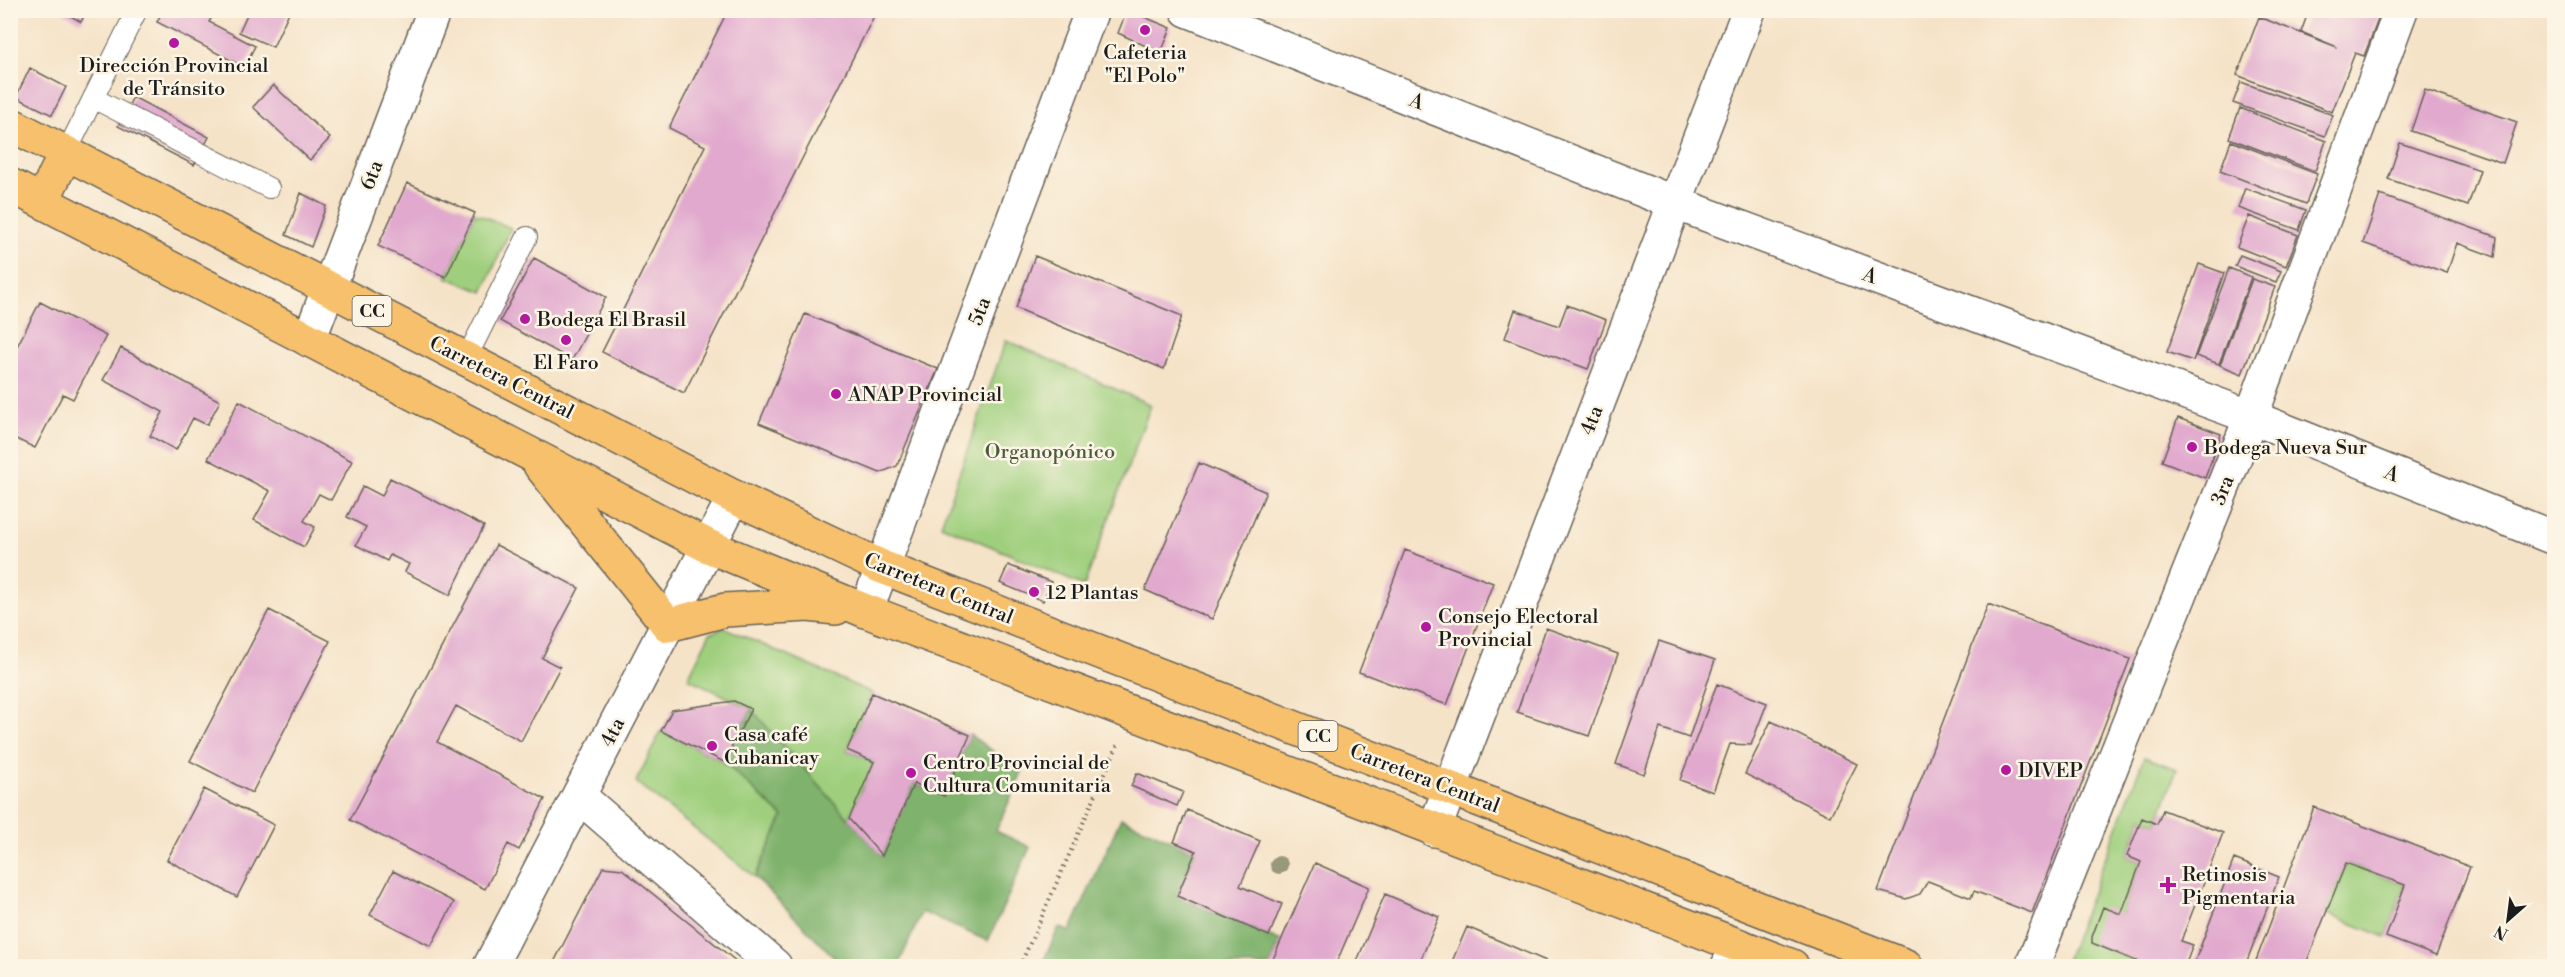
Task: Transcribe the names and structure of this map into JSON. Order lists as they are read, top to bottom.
{
  "streets": {
    "main road": ["CC", "Carretera Central"],
    "street": [
      "A",
      "6ta",
      "5ta",
      "4ta",
      "3ra"
    ]
  },
  "crossings": [
    ["A", "4ta"],
    ["A", "3ra"],
    ["6ta", "CC"],
    ["6ta", "Carretera Central"],
    ["CC", "5ta"],
    ["CC", "4ta"],
    ["5ta", "Carretera Central"],
    ["Carretera Central", "4ta"]
  ],
  "parks": ["Organopónico"],
  "places": {
    "other": [
      "Cafeteria \"El Polo\"",
      "Dirección Provincial de Tránsito",
      "Bodega El Brasil",
      "El Faro",
      "ANAP Provincial",
      "Bodega Nueva Sur",
      "12 Plantas",
      "Consejo Electoral Provincial",
      "Casa café Cubanicay",
      "DIVEP",
      "Centro Provincial de Cultura Comunitaria"
    ],
    "health": ["Retinosis Pigmentaria"]
  },
  "north": "bottom left"
}
